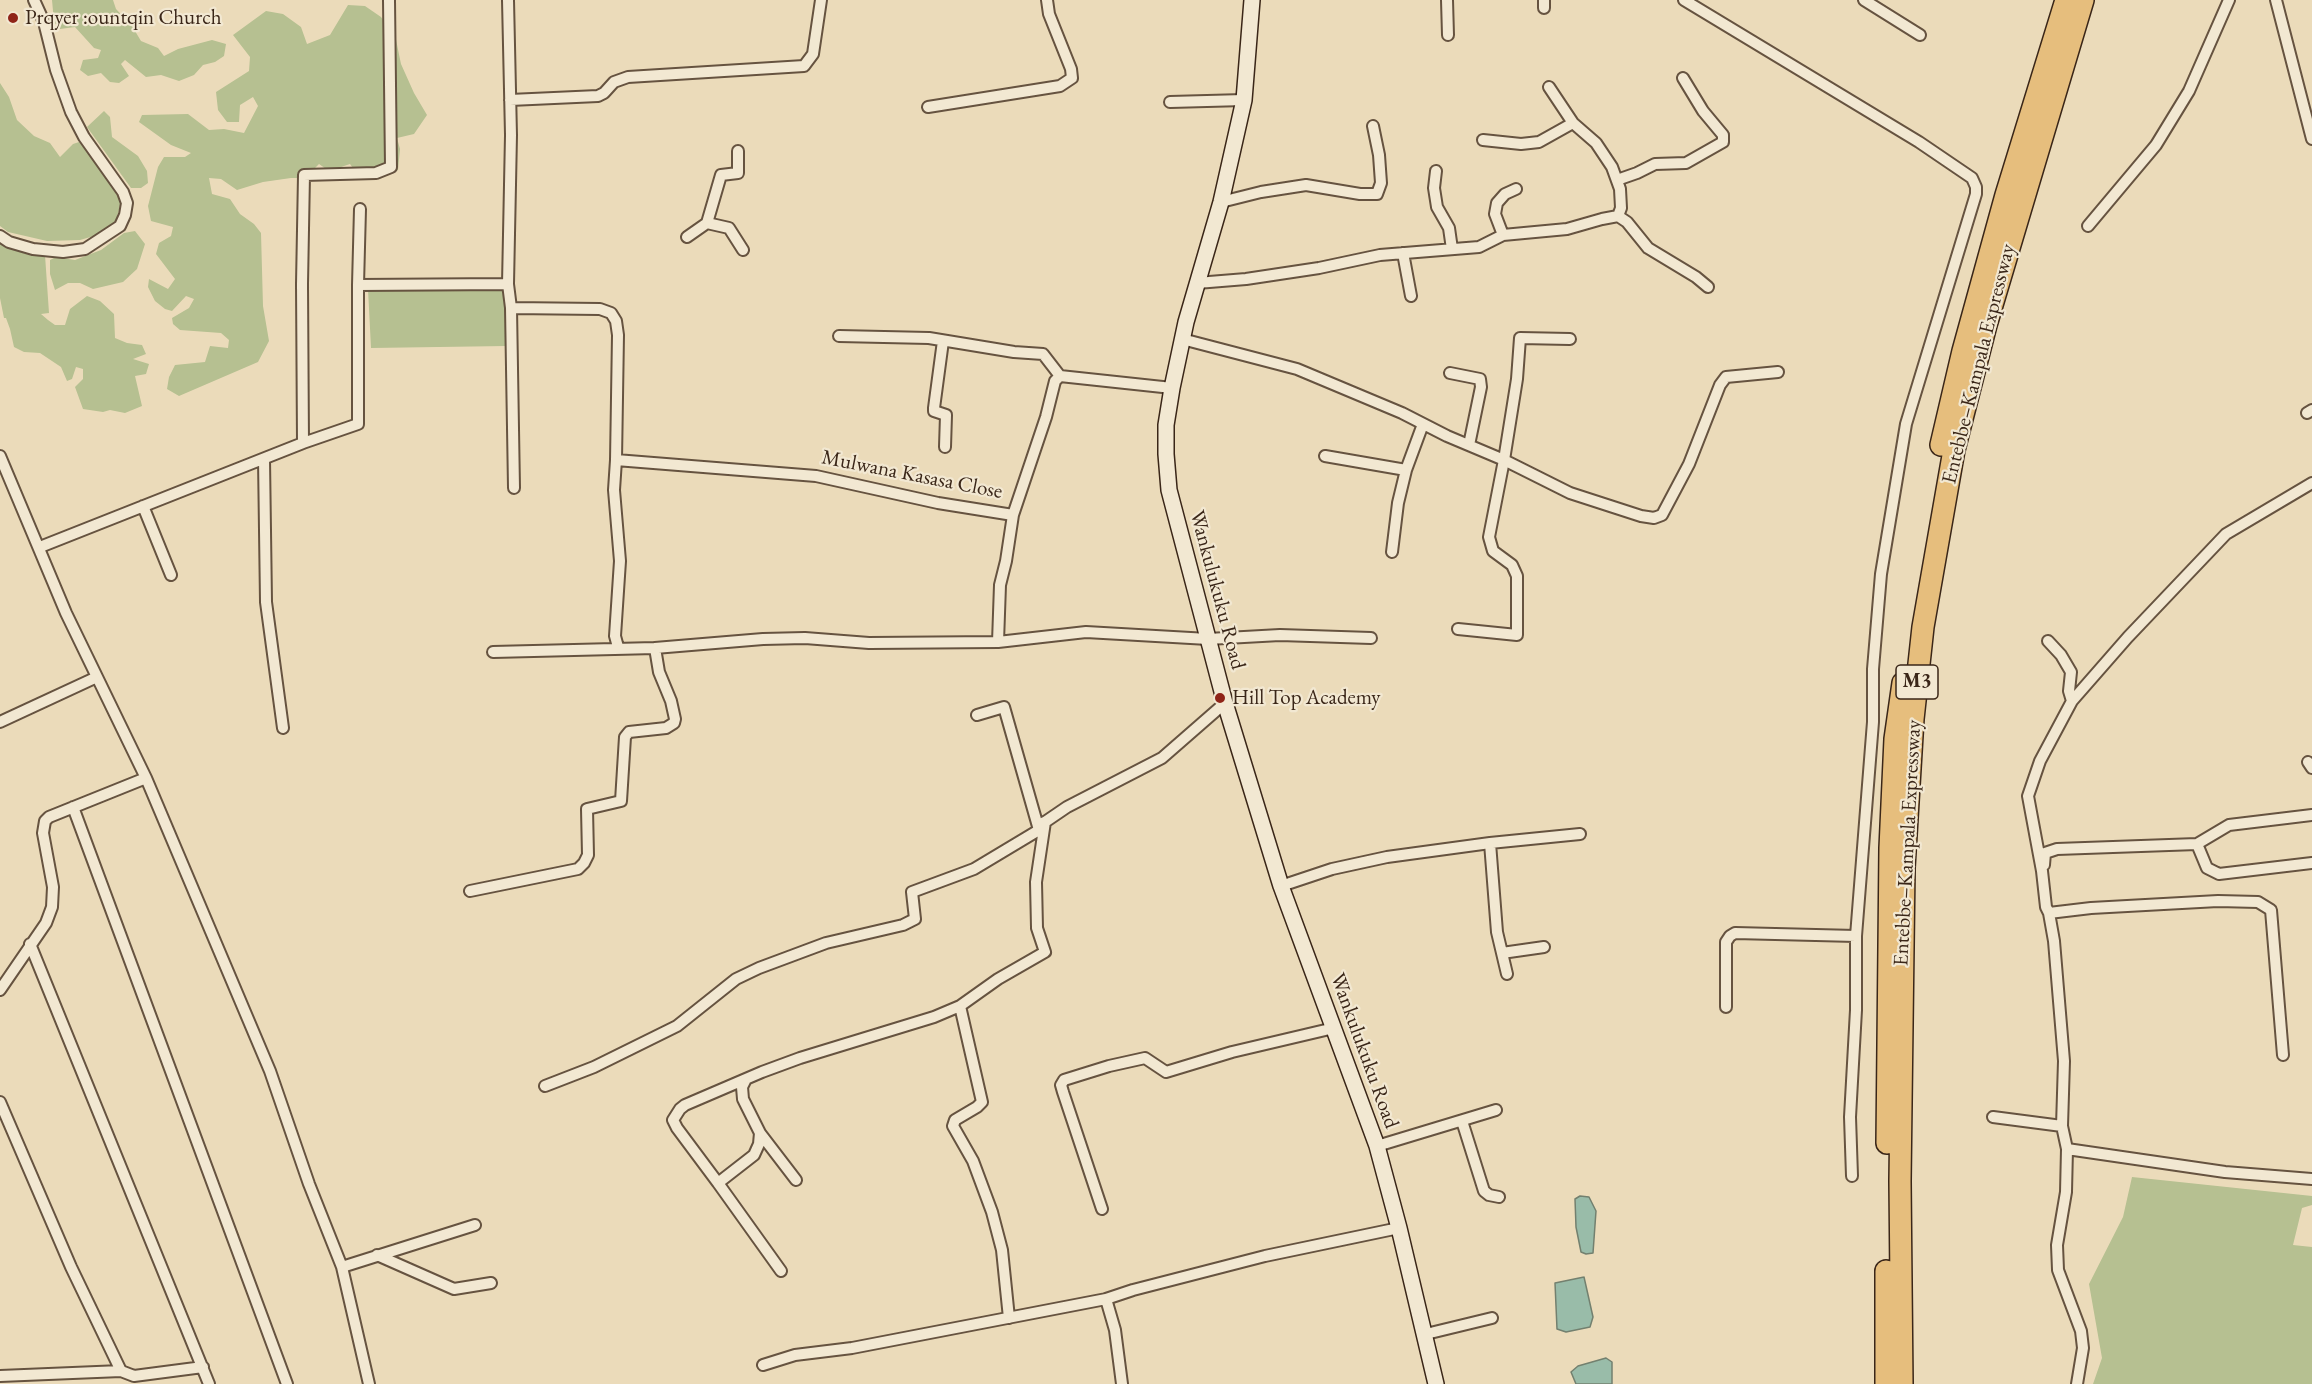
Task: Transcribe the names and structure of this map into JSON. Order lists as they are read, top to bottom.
{
  "streets": {
    "highway": ["Entebbe–Kampala Expressway", "M3"],
    "main road": ["Wankulukuku Road"],
    "street": ["Mulwana Kasasa Close"]
  },
  "places": ["Prqyer :ountqin Church", "Hill Top Academy"]
}
